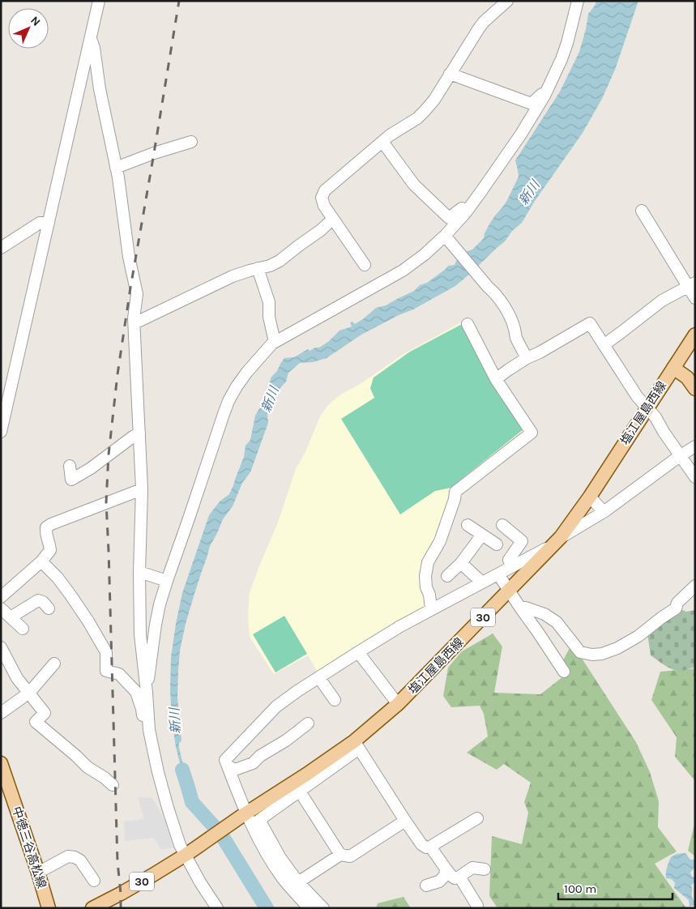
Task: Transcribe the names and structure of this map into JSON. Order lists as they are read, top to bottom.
{
  "streets": {
    "main road": ["塩江屋島西線", "30", "中徳三谷高松線"]
  },
  "water": ["新川"],
  "scale_bar": "100 m",
  "north": "top right"
}
